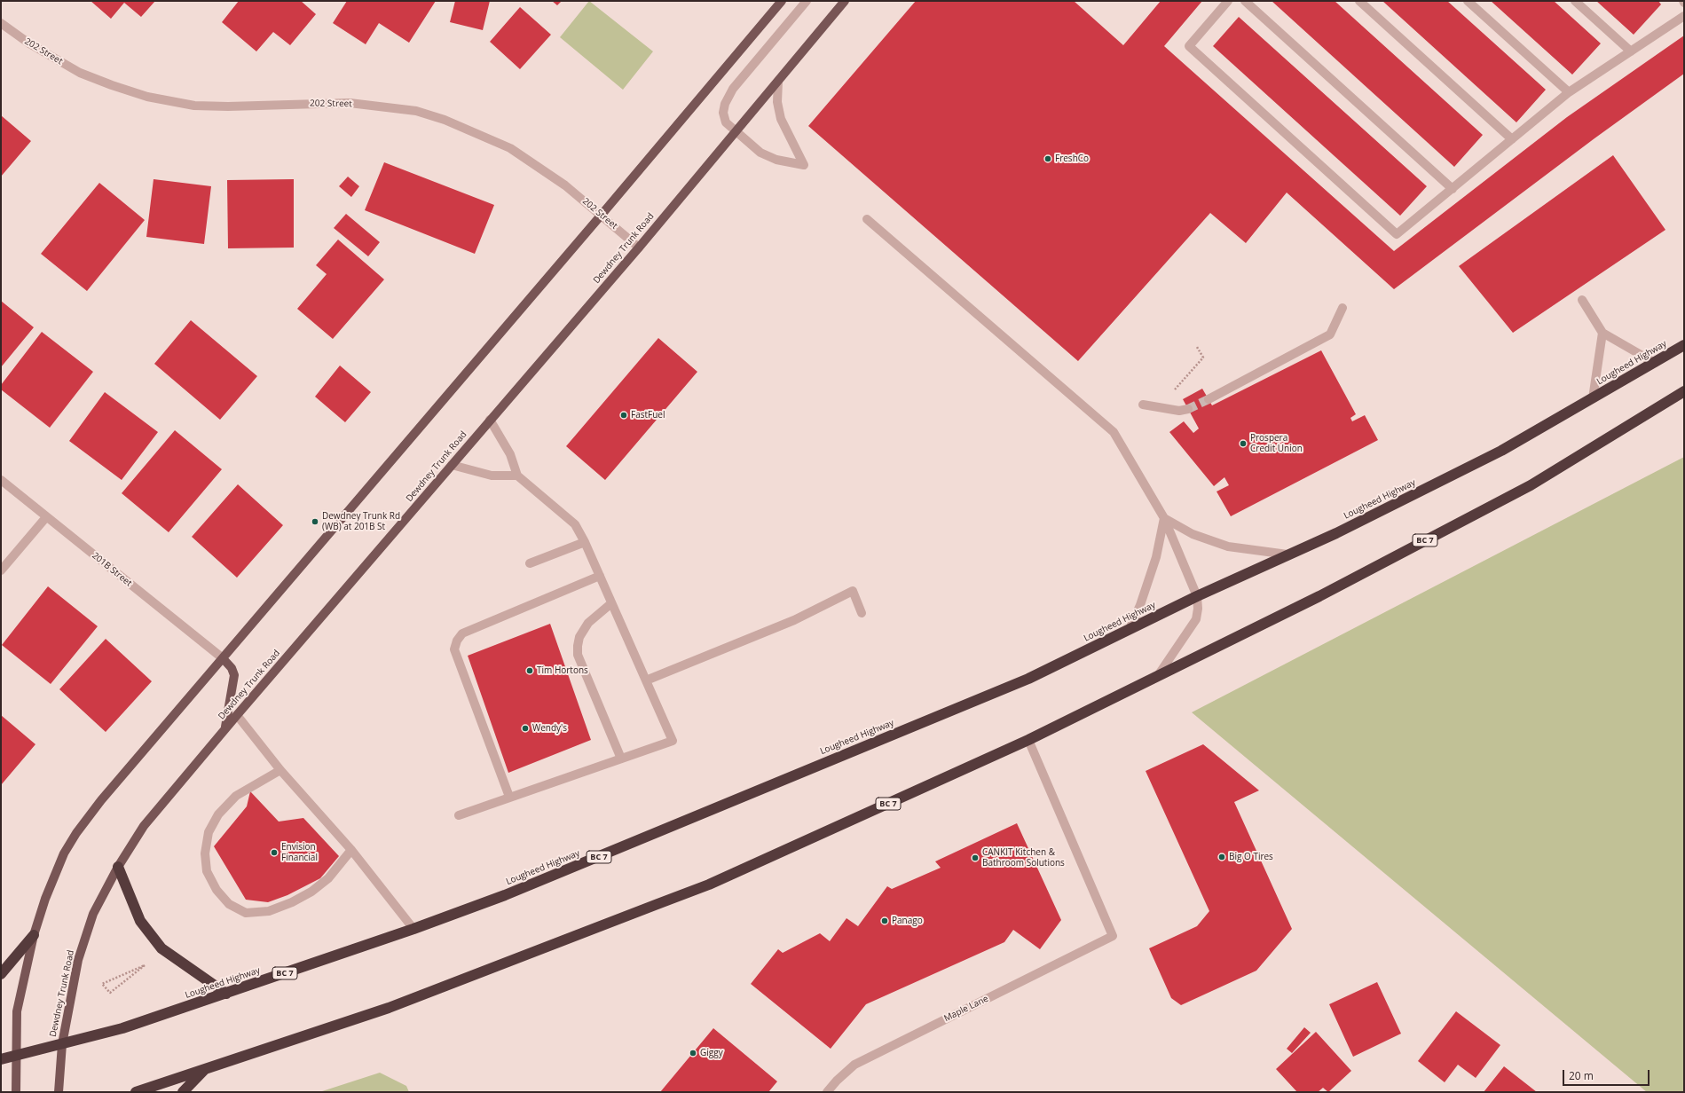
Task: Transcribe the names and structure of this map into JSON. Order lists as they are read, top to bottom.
{
  "streets": {
    "highway": ["Lougheed Highway", "BC 7"],
    "main road": ["Dewdney Trunk Road"],
    "street": ["202 Street", "201B Street", "Maple Lane"]
  },
  "crossings": [
    ["202 Street", "Dewdney Trunk Road"],
    ["Dewdney Trunk Road", "Lougheed Highway"],
    ["BC 7", "Maple Lane"]
  ],
  "places": [
    "FreshCo",
    "FastFuel",
    "Prospera Credit Union",
    "Dewdney Trunk Rd (WB) at 201B St",
    "Tim Hortons",
    "Wendy's",
    "Envision Financial",
    "Big O Tires",
    "CANKIT Kitchen & Bathroom Solutions",
    "Panago",
    "Giggy"
  ],
  "scale_bar": "20 m"
}
